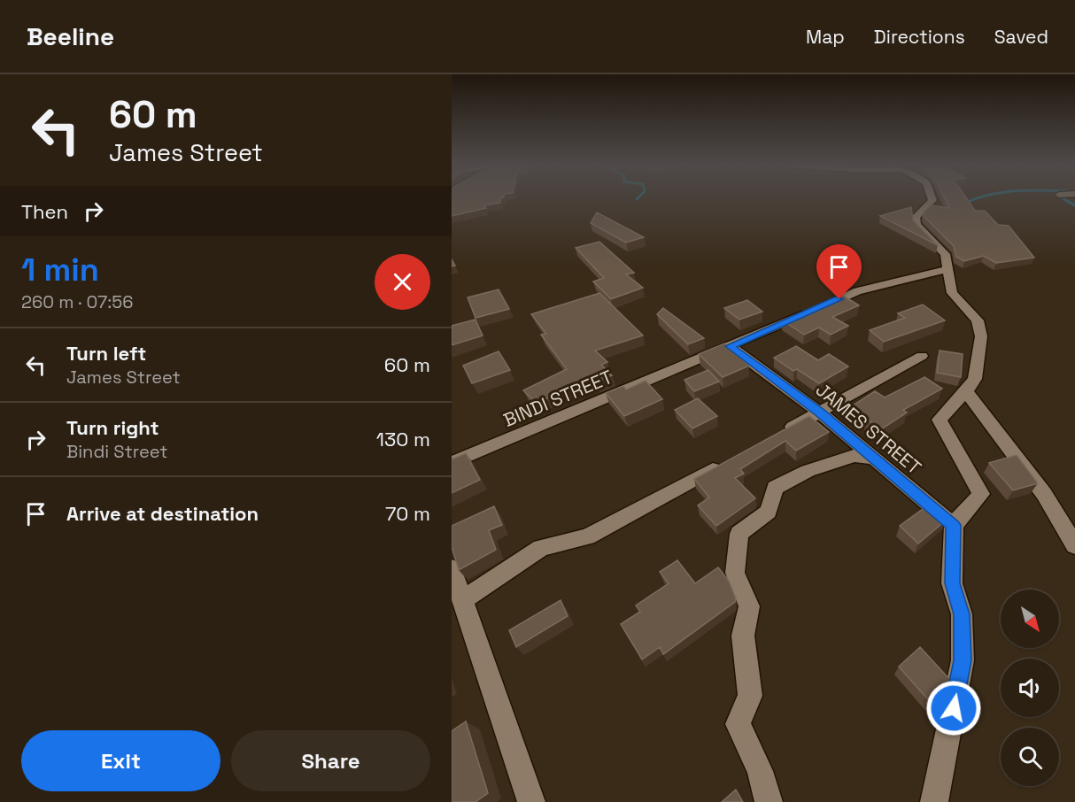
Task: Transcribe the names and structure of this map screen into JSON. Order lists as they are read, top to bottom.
{
  "streets": {
    "street": ["BINDI STREET", "JAMES STREET"]
  },
  "crossings": [
    ["BINDI STREET", "JAMES STREET"]
  ],
  "north": "bottom right",
  "page": {
    "header": "Beeline",
    "nav": ["Map", "Directions", "Saved"],
    "turn": ["60 m", "James Street"],
    "then": "Then",
    "heading": ["1 min", "260 m · 07:56"],
    "list": [
      {
        "name": "Turn left",
        "note": "James Street",
        "value": "60 m"
      },
      {
        "name": "Turn right",
        "note": "Bindi Street",
        "value": "130 m"
      },
      {
        "name": "Arrive at destination",
        "value": "70 m"
      }
    ],
    "buttons": ["Exit", "Share"]
  }
}
